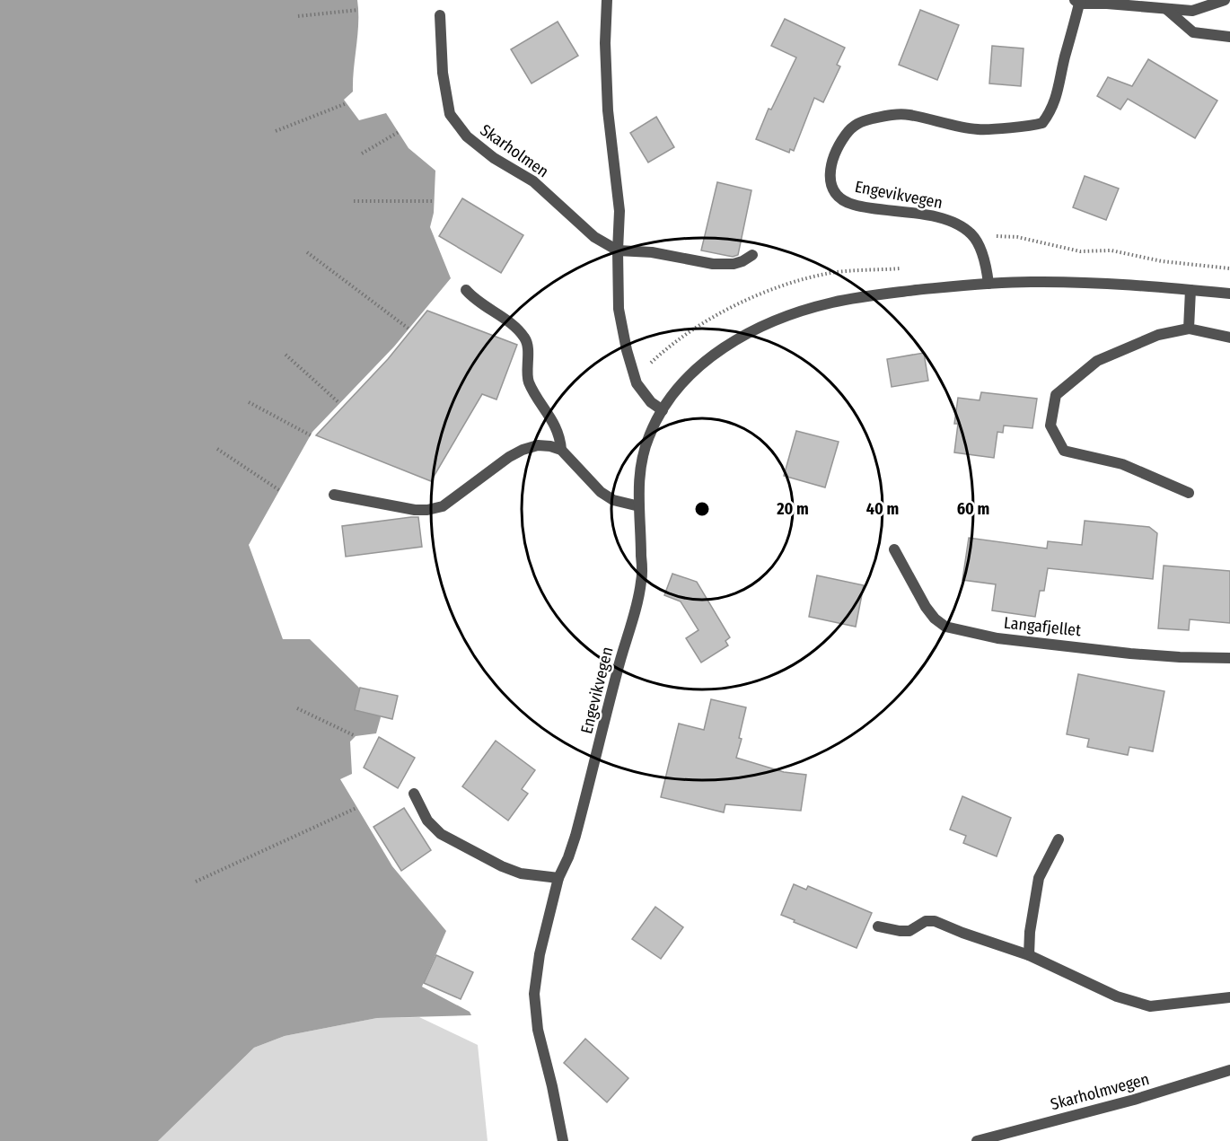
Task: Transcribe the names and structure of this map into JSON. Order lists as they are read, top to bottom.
{
  "streets": {
    "street": [
      "Skarholmen",
      "Engevikvegen",
      "Langafjellet",
      "Skarholmvegen"
    ]
  },
  "rings": ["20 m", "40 m", "60 m"]
}
